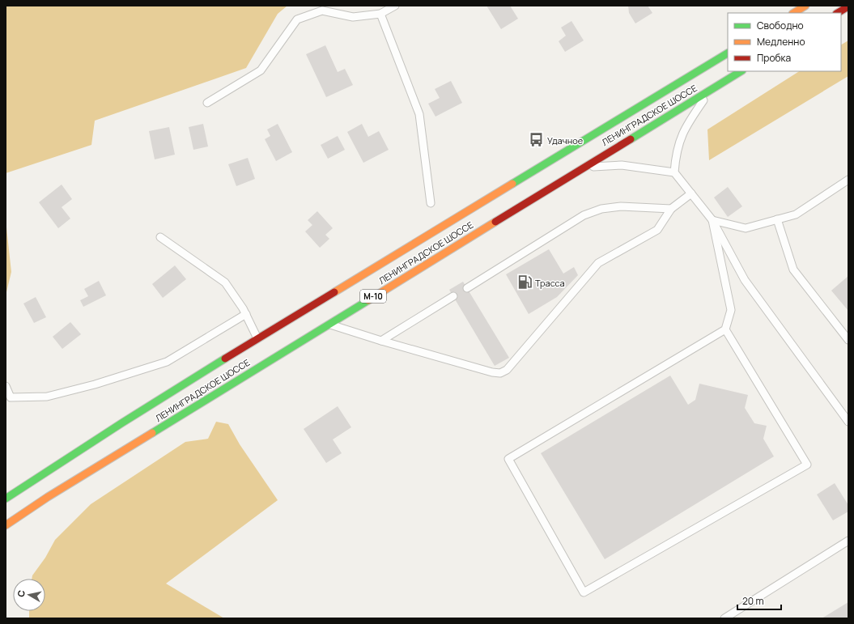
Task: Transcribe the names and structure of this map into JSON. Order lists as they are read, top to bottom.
{
  "streets": {
    "highway": ["ЛЕНИНГРАДСКОЕ ШОССЕ", "М-10"]
  },
  "places": {
    "bus stop": ["Удачное"],
    "fuel station": ["Трасса"]
  },
  "legend": ["Свободно", "Медленно", "Пробка"],
  "scale_bar": "20 m",
  "north": "left"
}
